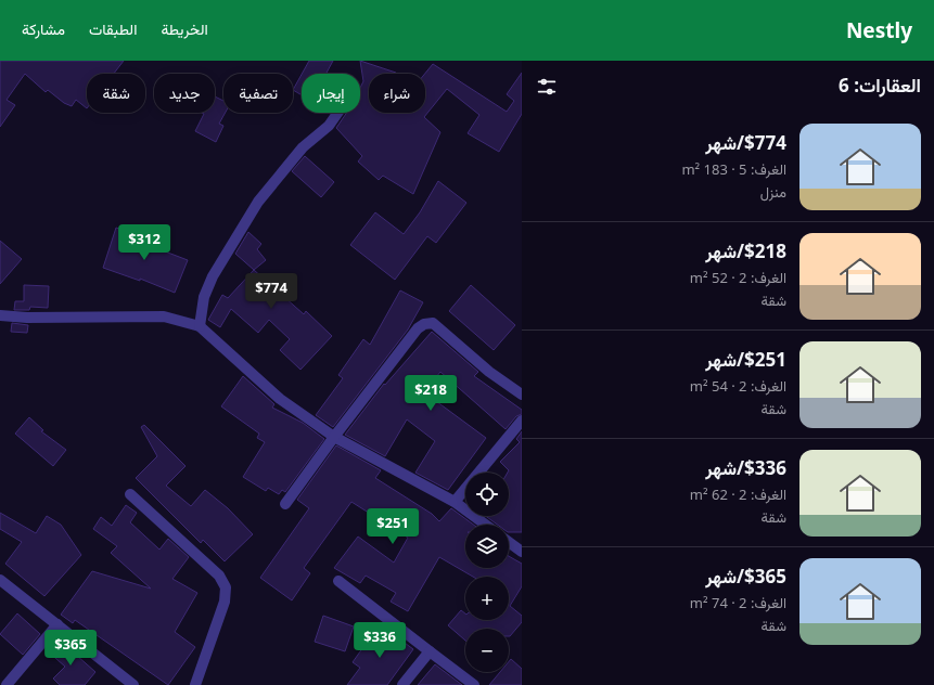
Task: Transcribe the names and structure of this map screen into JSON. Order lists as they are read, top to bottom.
{
  "page": {
    "header": "Nestly",
    "nav": ["الخريطة", "الطبقات", "مشاركة"],
    "heading": "العقارات: 6",
    "chip": [
      "شراء",
      "إيجار",
      "تصفية",
      "جديد",
      "شقة"
    ],
    "list": [
      {
        "name": "$774/شهر",
        "note": "الغرف: 5 · 183 m² · منزل"
      },
      {
        "name": "$218/شهر",
        "note": "الغرف: 2 · 52 m² · شقة"
      },
      {
        "name": "$251/شهر",
        "note": "الغرف: 2 · 54 m² · شقة"
      },
      {
        "name": "$336/شهر",
        "note": "الغرف: 2 · 62 m² · شقة"
      },
      {
        "name": "$365/شهر",
        "note": "الغرف: 2 · 74 m² · شقة"
      }
    ],
    "price": [
      "$312",
      "$774",
      "$218",
      "$251",
      "$336",
      "$365"
    ],
    "map_buttons": ["+", "−"]
  }
}
